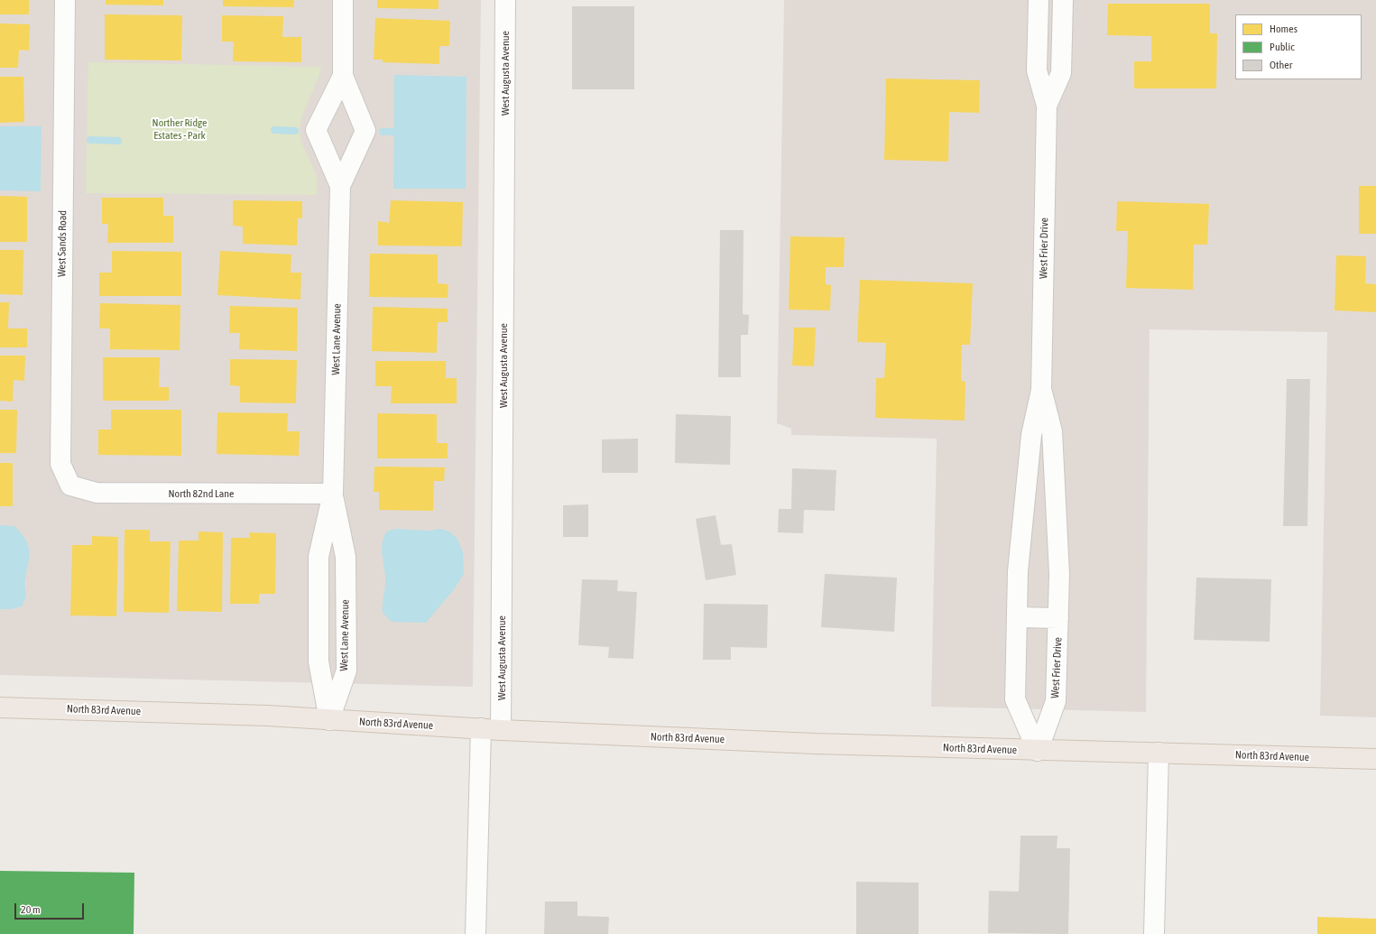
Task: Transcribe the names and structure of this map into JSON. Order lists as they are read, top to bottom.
{
  "streets": {
    "main road": ["North 83rd Avenue"],
    "street": [
      "West Augusta Avenue",
      "West Sands Road",
      "West Frier Drive",
      "West Lane Avenue",
      "North 82nd Lane"
    ]
  },
  "crossings": [
    ["West Augusta Avenue", "North 83rd Avenue"],
    ["West Sands Road", "North 82nd Lane"],
    ["West Frier Drive", "North 83rd Avenue"],
    ["West Lane Avenue", "North 82nd Lane"],
    ["West Lane Avenue", "North 83rd Avenue"]
  ],
  "parks": ["Norther Ridge Estates - Park"],
  "legend": ["Homes", "Public", "Other"],
  "scale_bar": "20 m"
}
